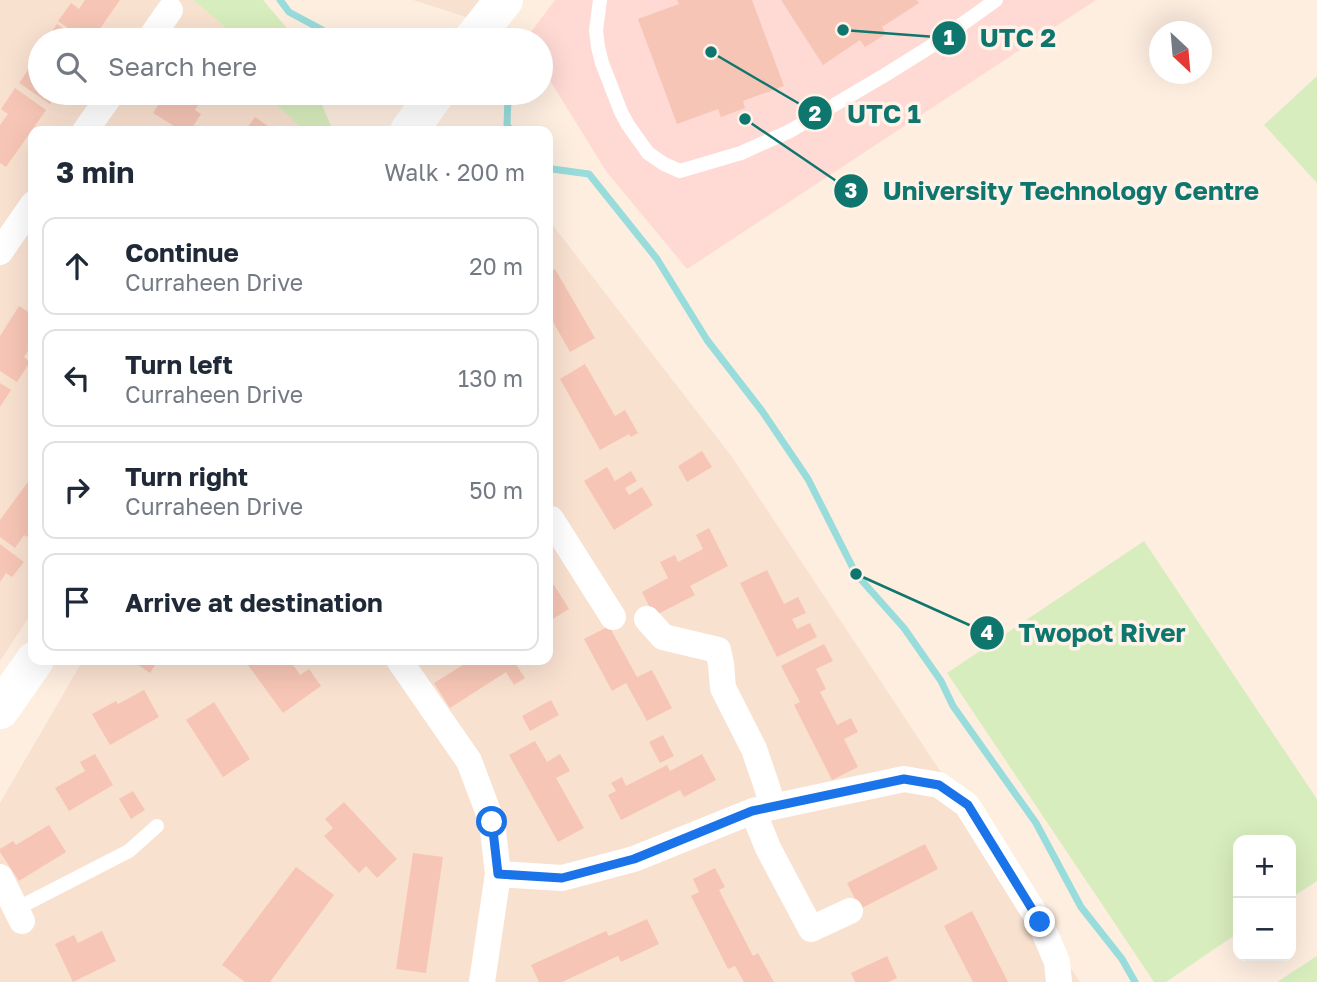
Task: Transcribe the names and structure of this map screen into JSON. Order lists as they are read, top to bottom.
{
  "places": [
    "UTC 2",
    "UTC 1",
    "University Technology Centre",
    "Twopot River"
  ],
  "north": "bottom right",
  "page": {
    "search": "Search here",
    "heading": ["3 min", "Walk · 200 m"],
    "list": [
      ["Continue", "Curraheen Drive", "20 m"],
      ["Turn left", "Curraheen Drive", "130 m"],
      ["Turn right", "Curraheen Drive", "50 m"],
      "Arrive at destination"
    ],
    "map_buttons": ["+", "−"]
  }
}
